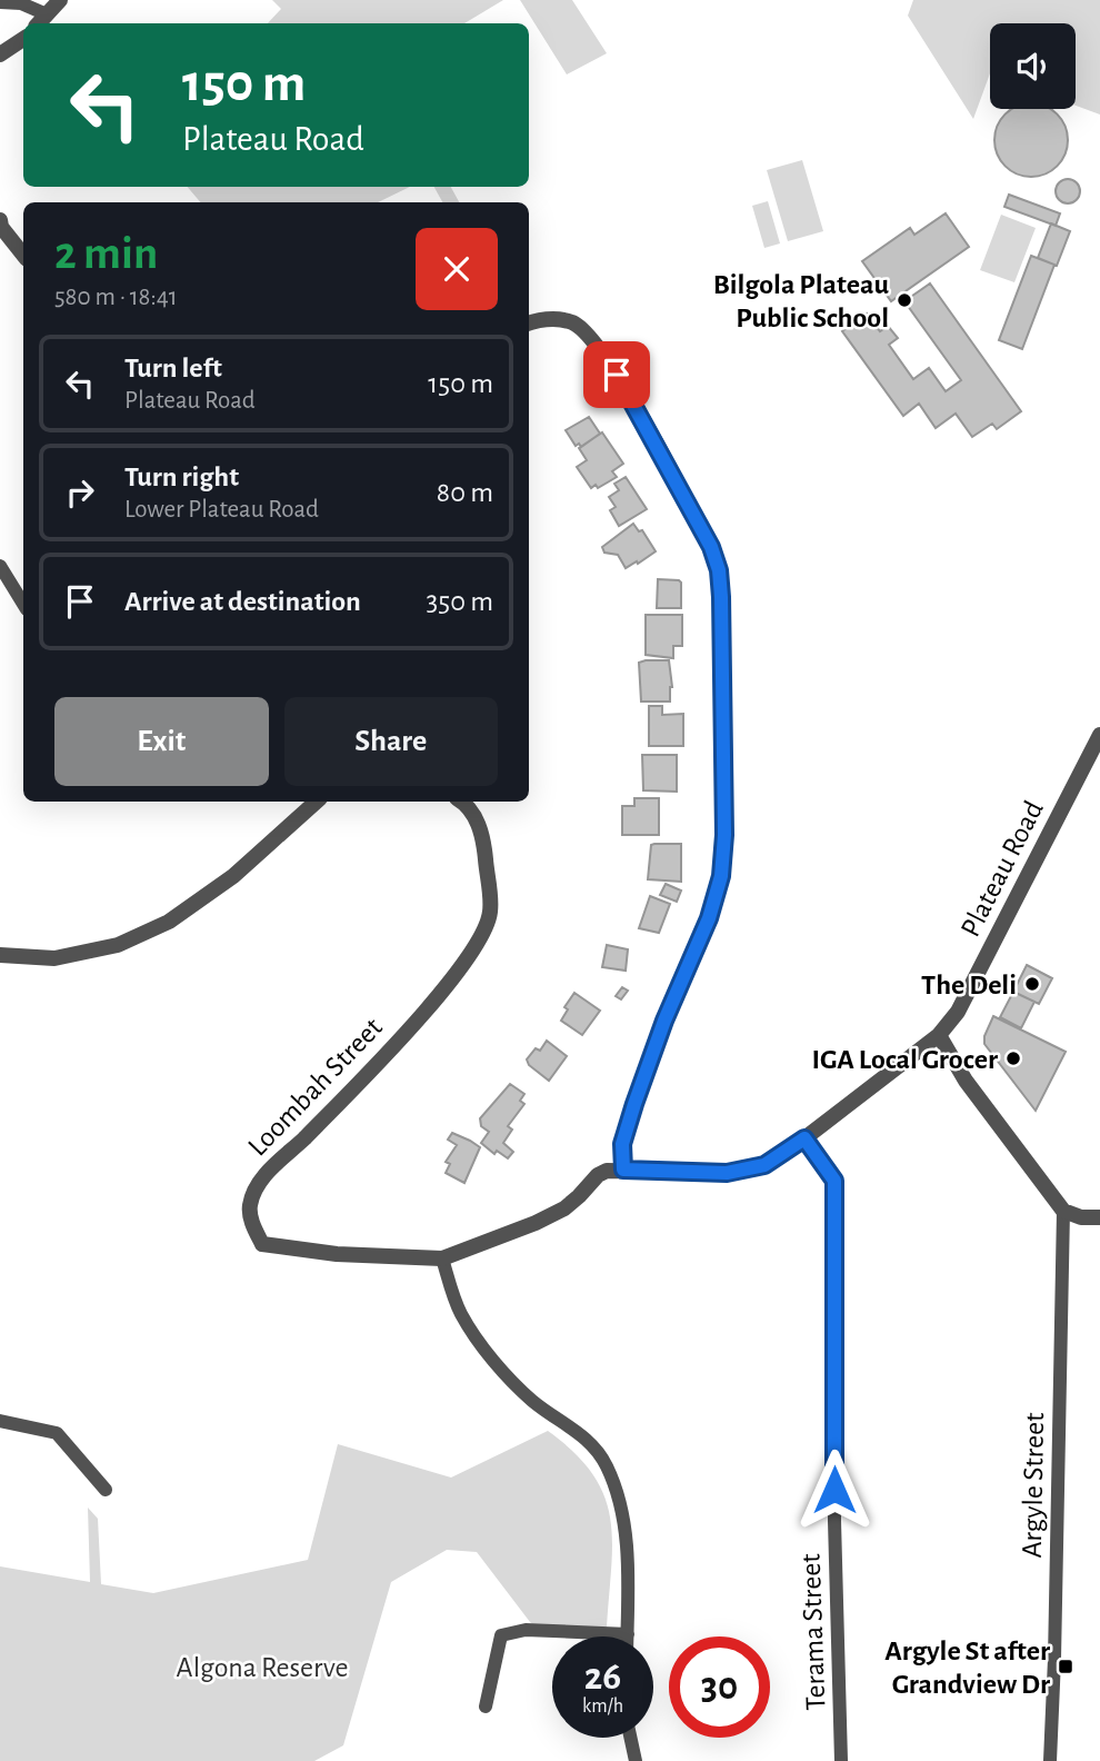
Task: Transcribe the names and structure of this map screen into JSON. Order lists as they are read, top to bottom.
{
  "streets": {
    "street": [
      "Plateau Road",
      "Loombah Street",
      "Argyle Street",
      "Terama Street"
    ]
  },
  "crossings": [
    ["Plateau Road", "Loombah Street"],
    ["Plateau Road", "Terama Street"]
  ],
  "parks": ["Algona Reserve"],
  "places": {
    "other": ["Bilgola Plateau Public School", "The Deli", "IGA Local Grocer"],
    "transit": ["Argyle St after Grandview Dr"]
  },
  "page": {
    "turn": ["150 m", "Plateau Road"],
    "heading": ["2 min", "580 m · 18:41"],
    "list": [
      {
        "name": "Turn left",
        "note": "Plateau Road",
        "value": "150 m"
      },
      {
        "name": "Turn right",
        "note": "Lower Plateau Road",
        "value": "80 m"
      },
      {
        "name": "Arrive at destination",
        "value": "350 m"
      }
    ],
    "buttons": ["Exit", "Share"],
    "speed": "26 km/h",
    "limit": "30"
  }
}
